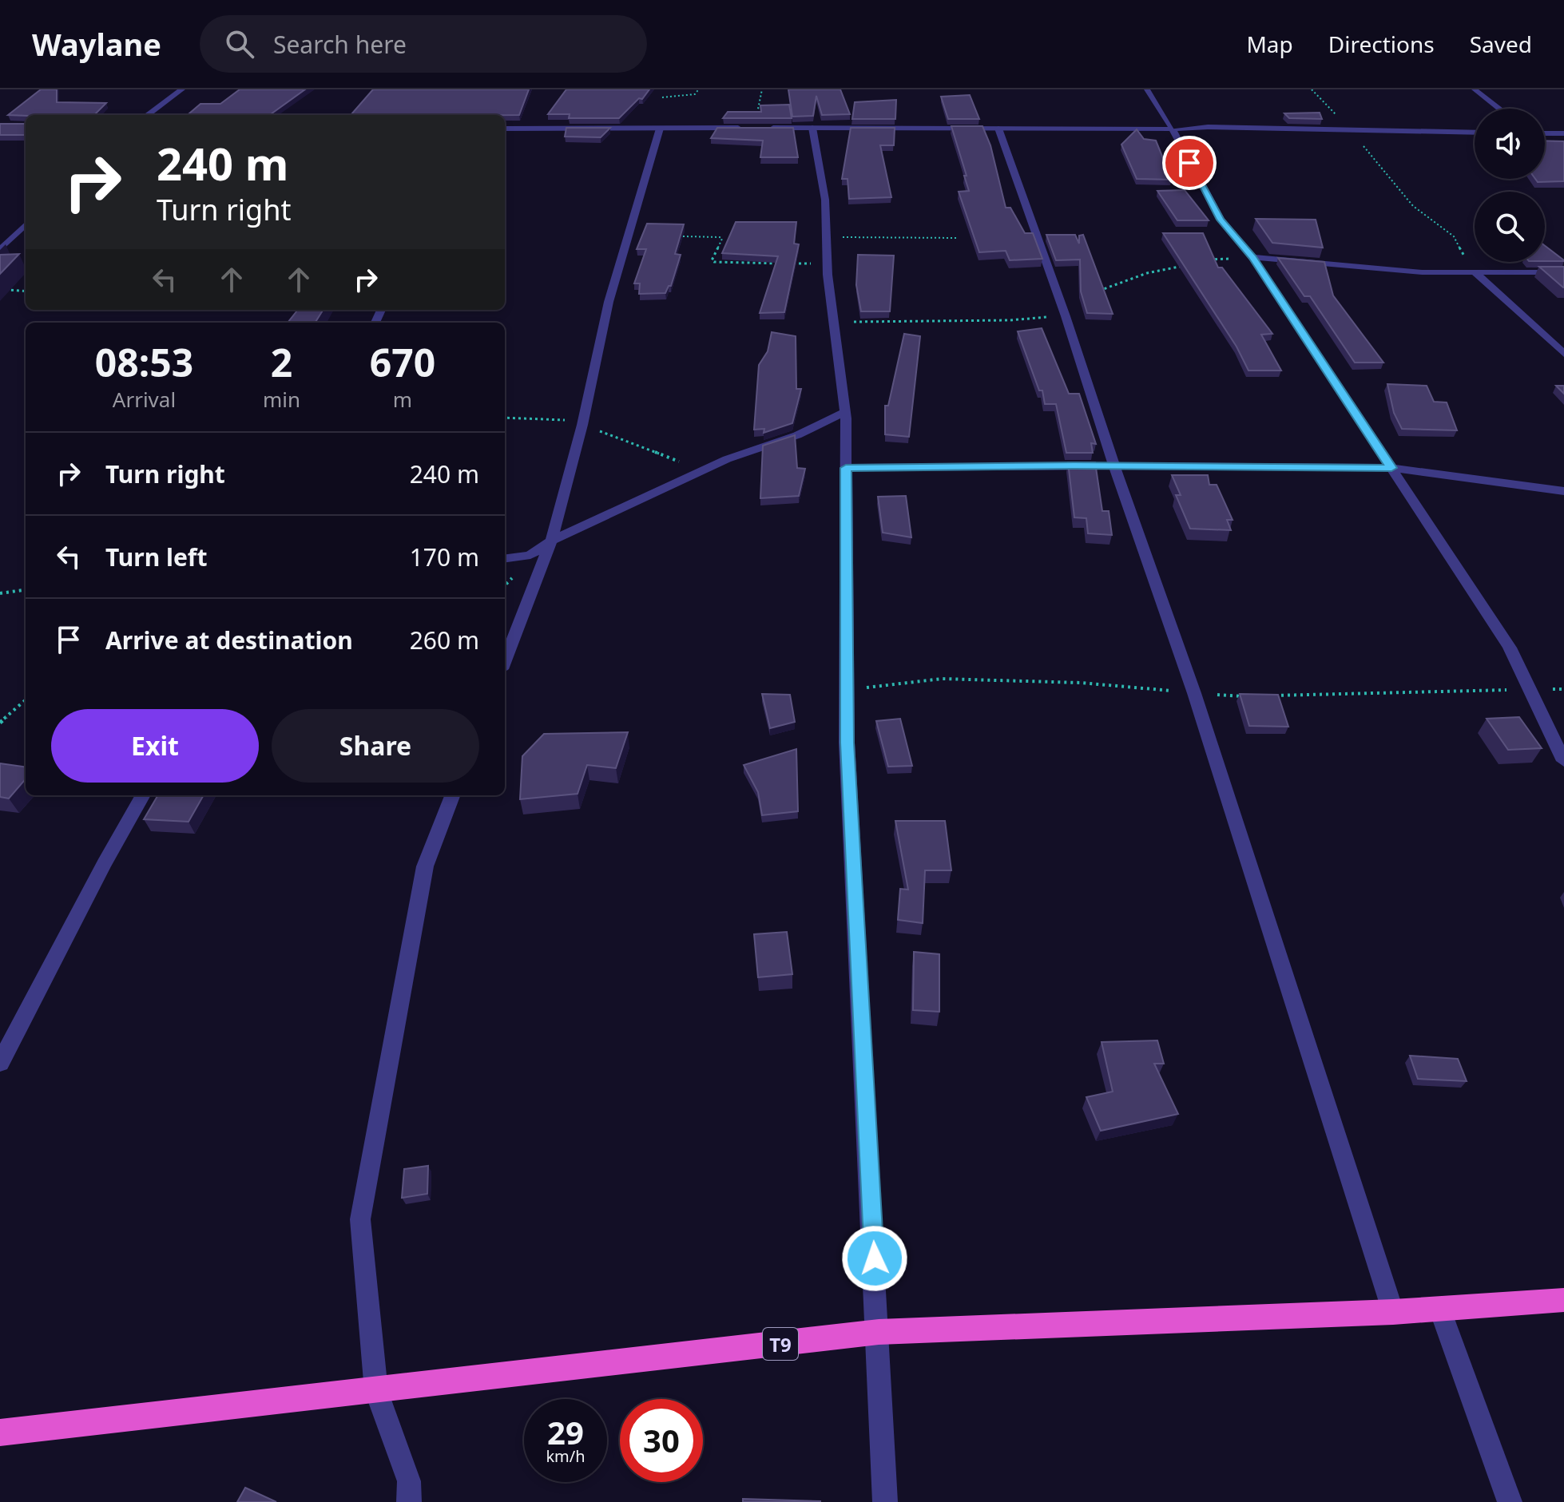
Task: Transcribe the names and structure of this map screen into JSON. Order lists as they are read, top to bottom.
{
  "streets": {
    "highway": ["T9"]
  },
  "page": {
    "header": "Waylane",
    "search": "Search here",
    "nav": ["Map", "Directions", "Saved"],
    "turn": ["240 m", "Turn right"],
    "eta": [
      "08:53",
      "Arrival",
      "2",
      "min",
      "670",
      "m"
    ],
    "list": [
      {
        "name": "Turn right",
        "value": "240 m"
      },
      {
        "name": "Turn left",
        "value": "170 m"
      },
      {
        "name": "Arrive at destination",
        "value": "260 m"
      }
    ],
    "buttons": ["Exit", "Share"],
    "speed": "29 km/h",
    "limit": "30"
  }
}
